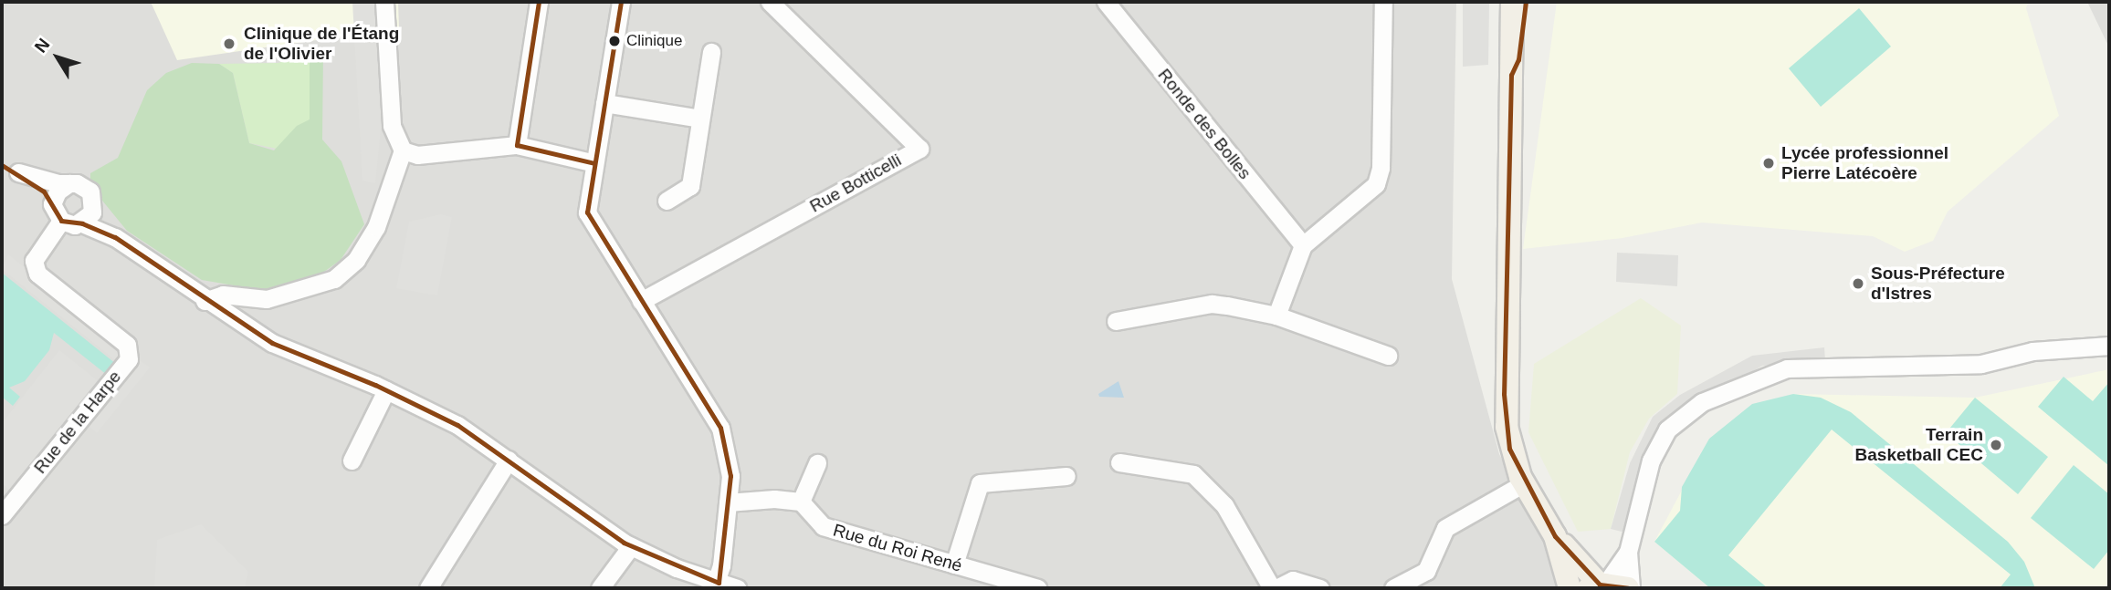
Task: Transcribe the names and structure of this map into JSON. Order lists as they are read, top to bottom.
{
  "streets": {
    "street": [
      "Ronde des Bolles",
      "Rue Botticelli",
      "Rue de la Harpe",
      "Rue du Roi René"
    ]
  },
  "places": [
    "Clinique",
    "Clinique de l'Étang de l'Olivier",
    "Lycée professionnel Pierre Latécoère",
    "Sous-Préfecture d'Istres",
    "Terrain Basketball CEC"
  ],
  "north": "top left"
}
